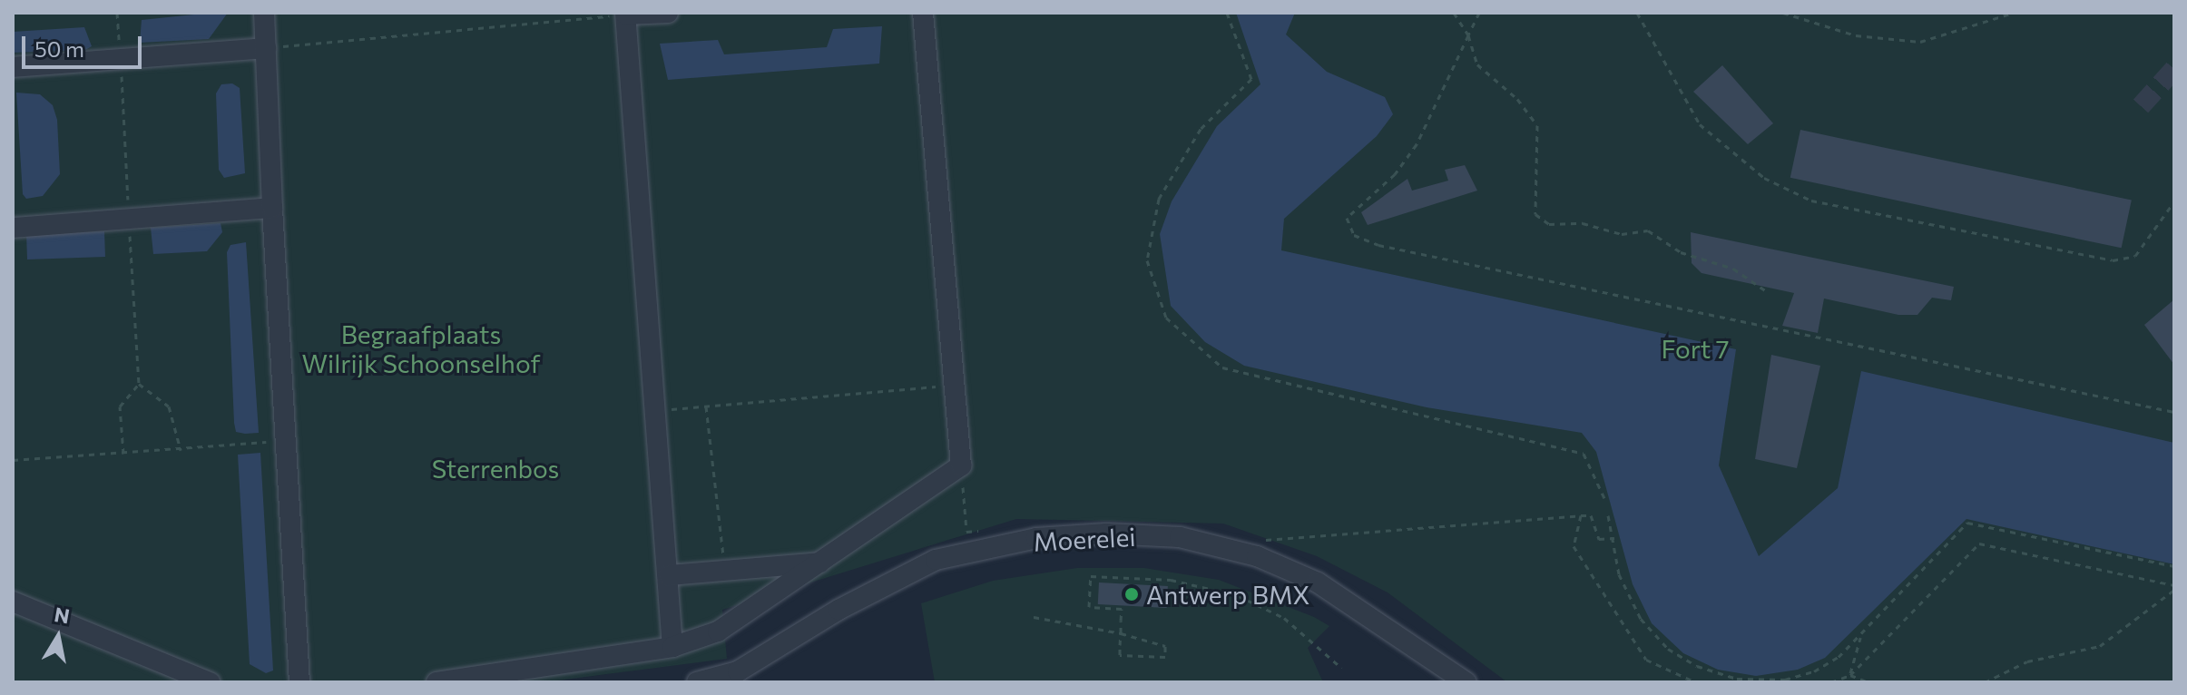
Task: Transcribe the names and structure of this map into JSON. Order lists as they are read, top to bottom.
{
  "streets": {
    "street": ["Moerelei"]
  },
  "parks": ["Begraafplaats Wilrijk Schoonselhof", "Fort 7", "Sterrenbos"],
  "places": ["Antwerp BMX"],
  "scale_bar": "50 m",
  "north": "top"
}
